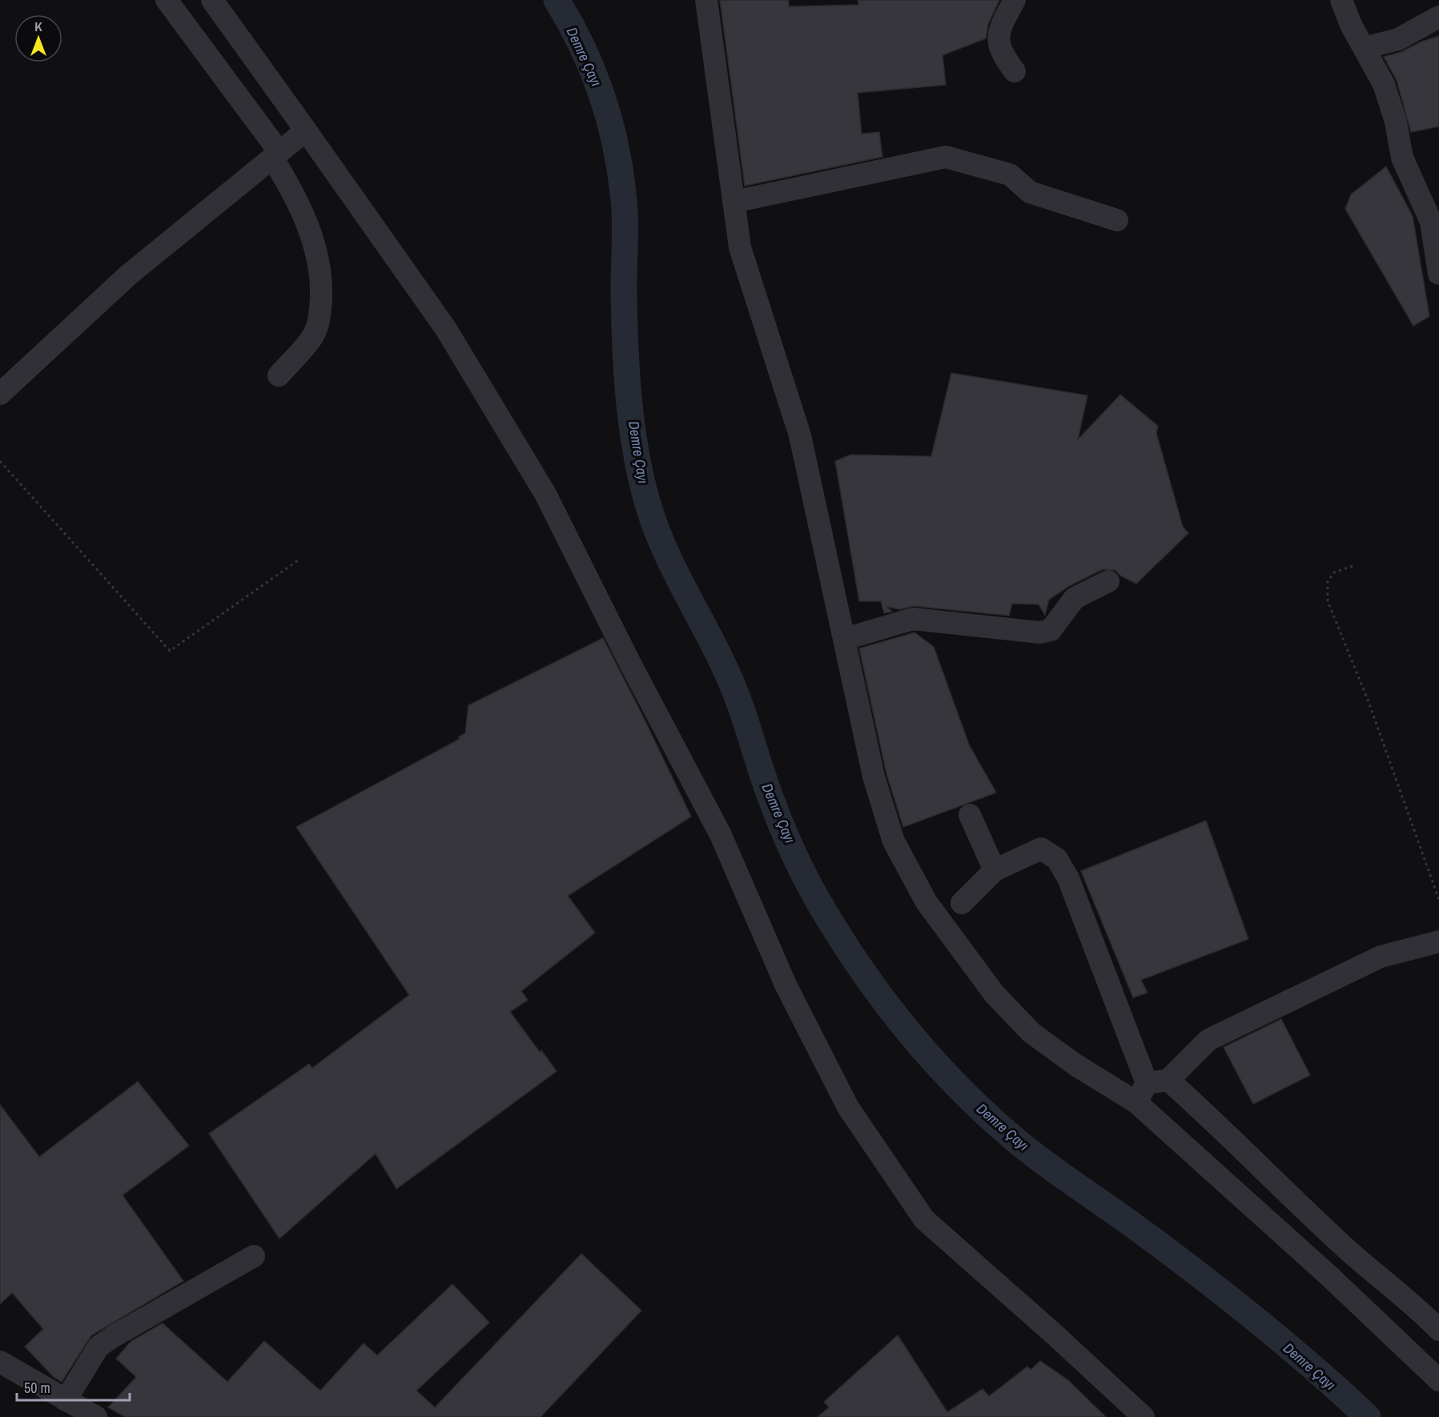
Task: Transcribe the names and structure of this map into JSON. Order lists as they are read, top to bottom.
{
  "water": ["Demre Çayı"],
  "scale_bar": "50 m",
  "north": "top"
}
